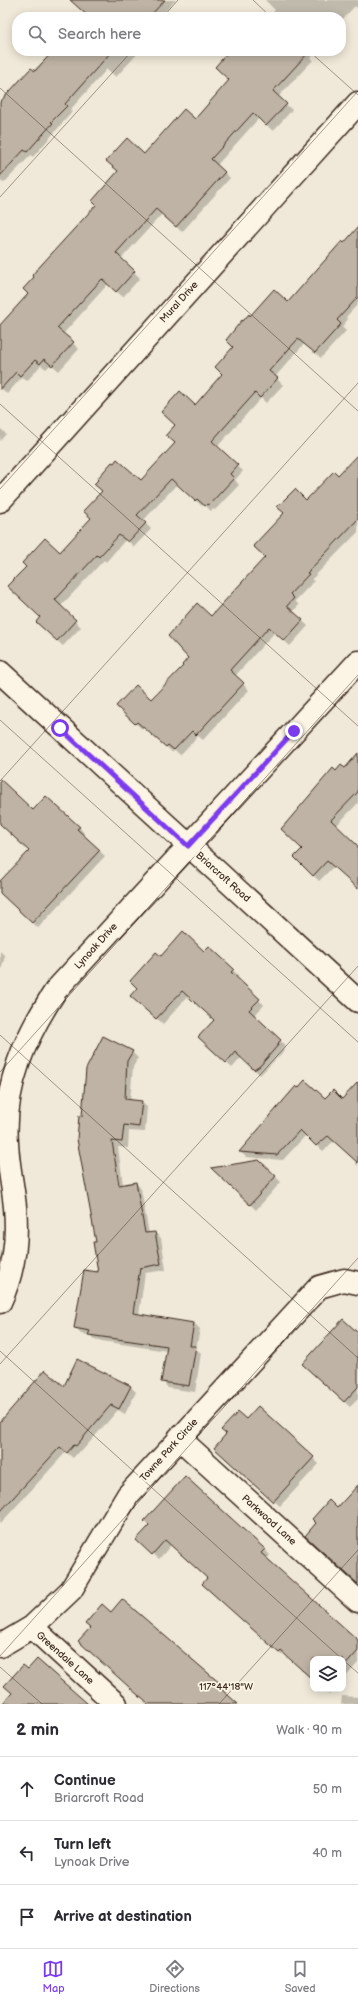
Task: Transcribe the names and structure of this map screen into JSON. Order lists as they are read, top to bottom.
{
  "streets": {
    "street": [
      "Mural Drive",
      "Briarcroft Road",
      "Lynoak Drive",
      "Towne Park Circle",
      "Parkwood Lane",
      "Greendale Lane"
    ]
  },
  "crossings": [
    ["Briarcroft Road", "Lynoak Drive"],
    ["Towne Park Circle", "Parkwood Lane"],
    ["Towne Park Circle", "Greendale Lane"]
  ],
  "page": {
    "search": "Search here",
    "heading": ["2 min", "Walk · 90 m"],
    "list": [
      ["Continue", "Briarcroft Road", "50 m"],
      ["Turn left", "Lynoak Drive", "40 m"],
      "Arrive at destination"
    ],
    "nav": ["Map", "Directions", "Saved"]
  },
  "coordinates": ["117°44'18\"W"]
}
